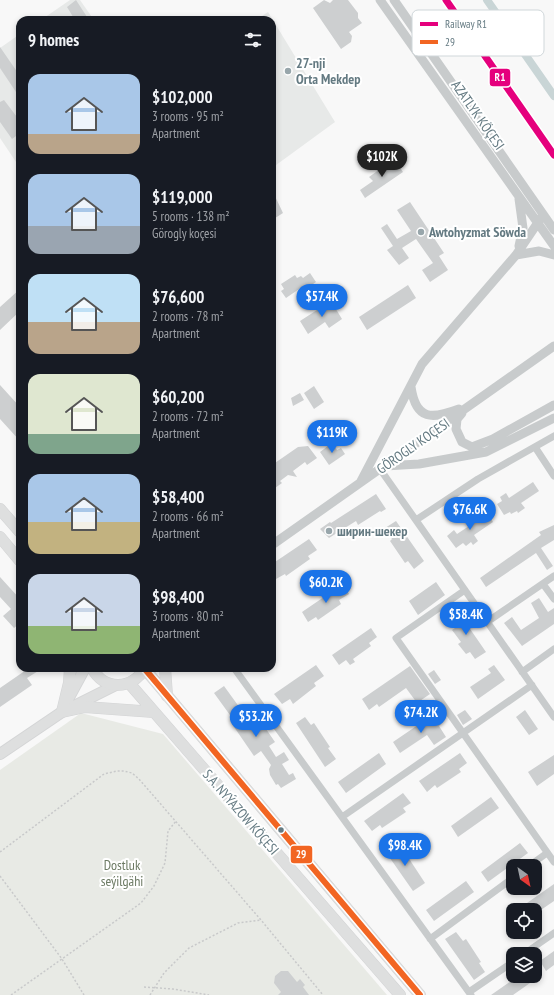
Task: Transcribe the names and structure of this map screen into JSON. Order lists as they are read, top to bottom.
{
  "streets": {
    "main road": ["S.A. NYÝAZOW KÖÇESI"],
    "street": ["AZATLYK KÖÇESI", "GÖROGLY KOÇESI"]
  },
  "parks": ["Dostluk seýilgähi"],
  "places": ["27-nji Orta Mekdep", "Awtohyzmat Söwda", "ширин-шекер"],
  "lines": ["rail line R1", "transit line 29"],
  "legend": ["Railway R1", "29"],
  "north": "bottom right",
  "page": {
    "heading": "9 homes",
    "list": [
      {
        "name": "$102,000",
        "note": "3 rooms · 95 m² · Apartment"
      },
      {
        "name": "$119,000",
        "note": "5 rooms · 138 m² · Görogly koçesi"
      },
      {
        "name": "$76,600",
        "note": "2 rooms · 78 m² · Apartment"
      },
      {
        "name": "$60,200",
        "note": "2 rooms · 72 m² · Apartment"
      },
      {
        "name": "$58,400",
        "note": "2 rooms · 66 m² · Apartment"
      },
      {
        "name": "$98,400",
        "note": "3 rooms · 80 m² · Apartment"
      }
    ],
    "price": [
      "$102K",
      "$57.4K",
      "$119K",
      "$76.6K",
      "$60.2K",
      "$58.4K",
      "$74.2K",
      "$53.2K",
      "$98.4K"
    ]
  }
}
